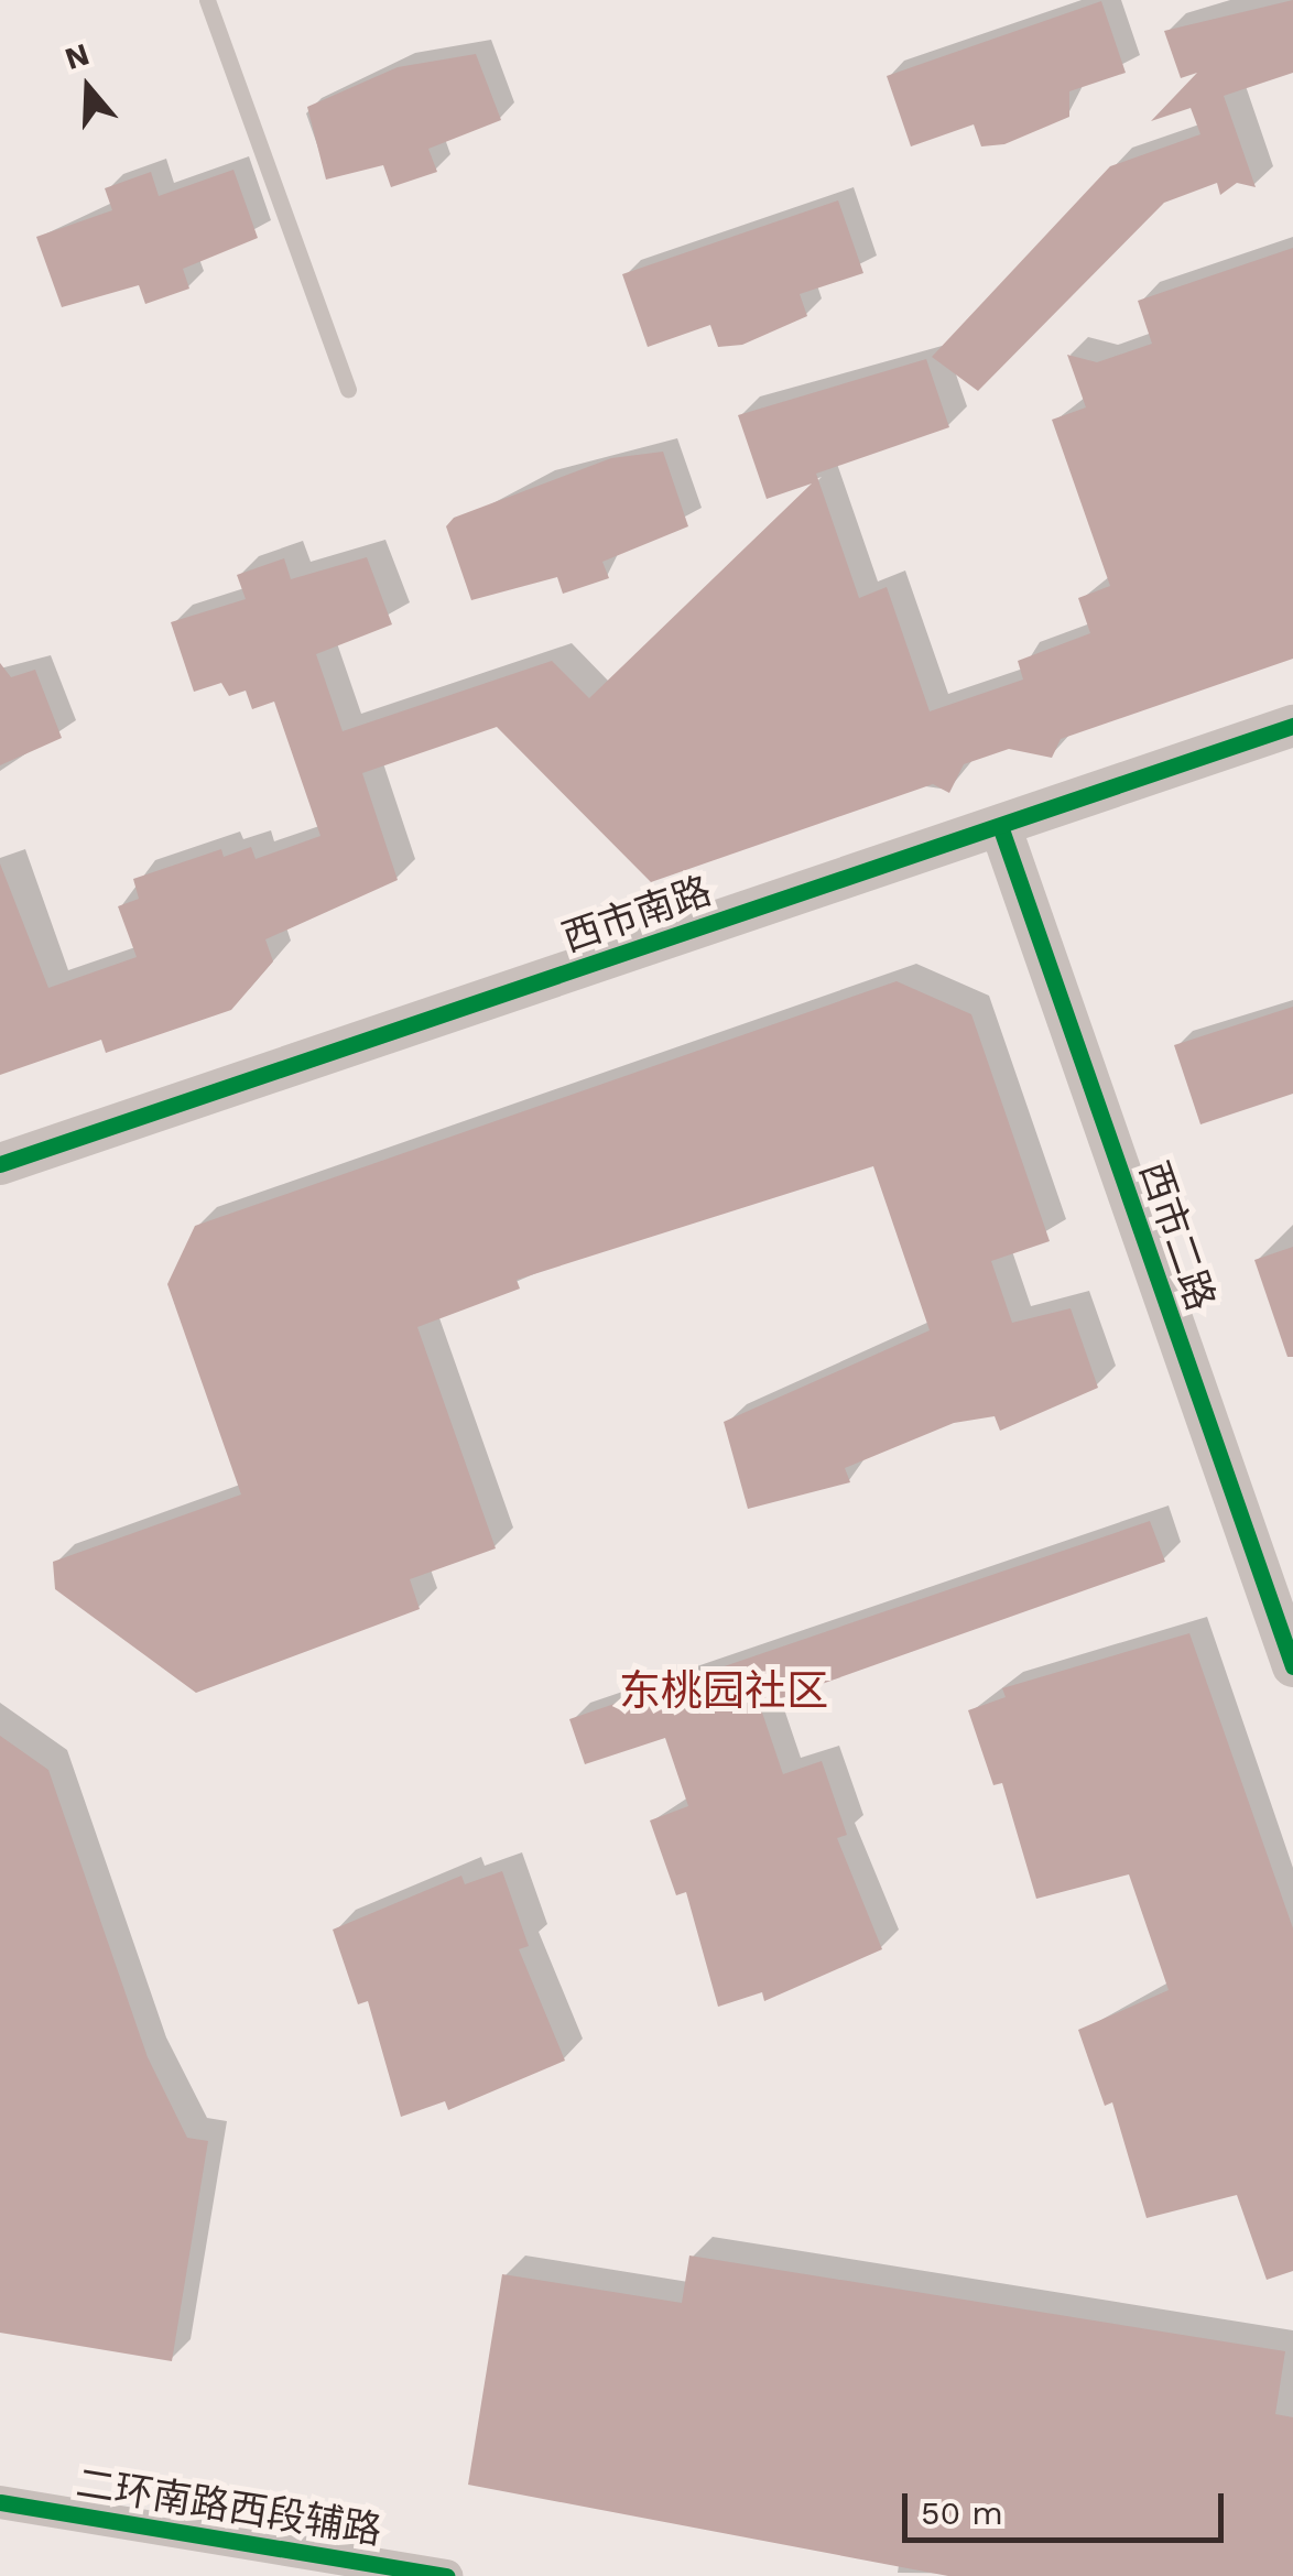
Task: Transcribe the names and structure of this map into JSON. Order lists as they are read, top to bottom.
{
  "streets": {
    "street": ["西市南路", "西市二路", "二环南路西段辅路"]
  },
  "crossings": [
    ["西市南路", "西市二路"]
  ],
  "districts": ["东桃园社区"],
  "scale_bar": "50 m",
  "north": "top"
}
